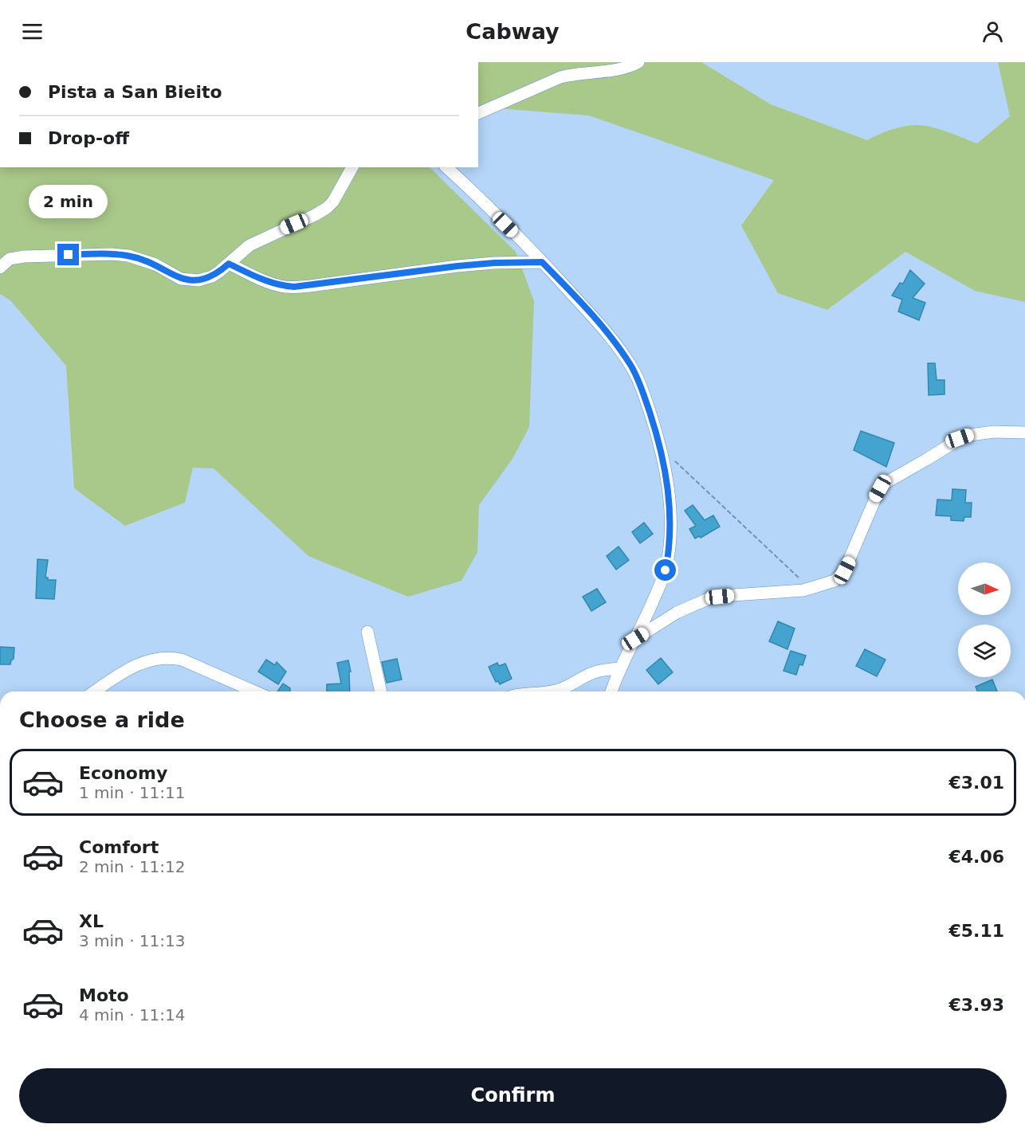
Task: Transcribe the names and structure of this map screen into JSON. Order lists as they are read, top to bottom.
{
  "north": "right",
  "page": {
    "header": "Cabway",
    "banner": ["Pista a San Bieito", "Drop-off"],
    "bubble": "2 min",
    "heading": "Choose a ride",
    "list": [
      {
        "name": "Economy",
        "note": "1 min · 11:11",
        "value": "€3.01"
      },
      {
        "name": "Comfort",
        "note": "2 min · 11:12",
        "value": "€4.06"
      },
      {
        "name": "XL",
        "note": "3 min · 11:13",
        "value": "€5.11"
      },
      {
        "name": "Moto",
        "note": "4 min · 11:14",
        "value": "€3.93"
      }
    ],
    "buttons": "Confirm"
  }
}
